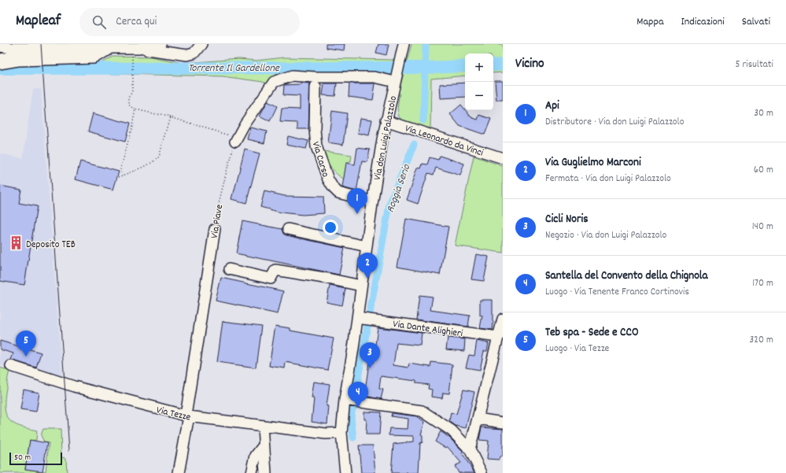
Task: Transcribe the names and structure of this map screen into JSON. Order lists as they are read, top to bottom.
{
  "streets": {
    "street": [
      "Via don Luigi Palazzolo",
      "Via Leonardo da Vinci",
      "Via Carso",
      "Via Piave",
      "Via Dante Alighieri",
      "Via Tezze"
    ]
  },
  "crossings": [
    ["Via don Luigi Palazzolo", "Via Leonardo da Vinci"],
    ["Via don Luigi Palazzolo", "Via Carso"],
    ["Via don Luigi Palazzolo", "Via Dante Alighieri"],
    ["Via don Luigi Palazzolo", "Via Tezze"],
    ["Via Piave", "Via Tezze"]
  ],
  "water": ["Torrente Il Gardellone", "Roggia Serio"],
  "places": {
    "building": ["Deposito TEB"]
  },
  "scale_bar": "50 m",
  "page": {
    "header": "Mapleaf",
    "search": "Cerca qui",
    "nav": ["Mappa", "Indicazioni", "Salvati"],
    "heading": ["Vicino", "5 risultati"],
    "map_buttons": ["+", "−"],
    "list": [
      {
        "mark": "1",
        "name": "Api",
        "note": "Distributore · Via don Luigi Palazzolo",
        "value": "30 m"
      },
      {
        "mark": "2",
        "name": "Via Guglielmo Marconi",
        "note": "Fermata · Via don Luigi Palazzolo",
        "value": "60 m"
      },
      {
        "mark": "3",
        "name": "Cicli Noris",
        "note": "Negozio · Via don Luigi Palazzolo",
        "value": "140 m"
      },
      {
        "mark": "4",
        "name": "Santella del Convento della Chignola",
        "note": "Luogo · Via Tenente Franco Cortinovis",
        "value": "170 m"
      },
      {
        "mark": "5",
        "name": "Teb spa - Sede e CCO",
        "note": "Luogo · Via Tezze",
        "value": "320 m"
      }
    ],
    "pins": [
      "1",
      "2",
      "5",
      "3",
      "4"
    ],
    "scale": "50 m"
  }
}
